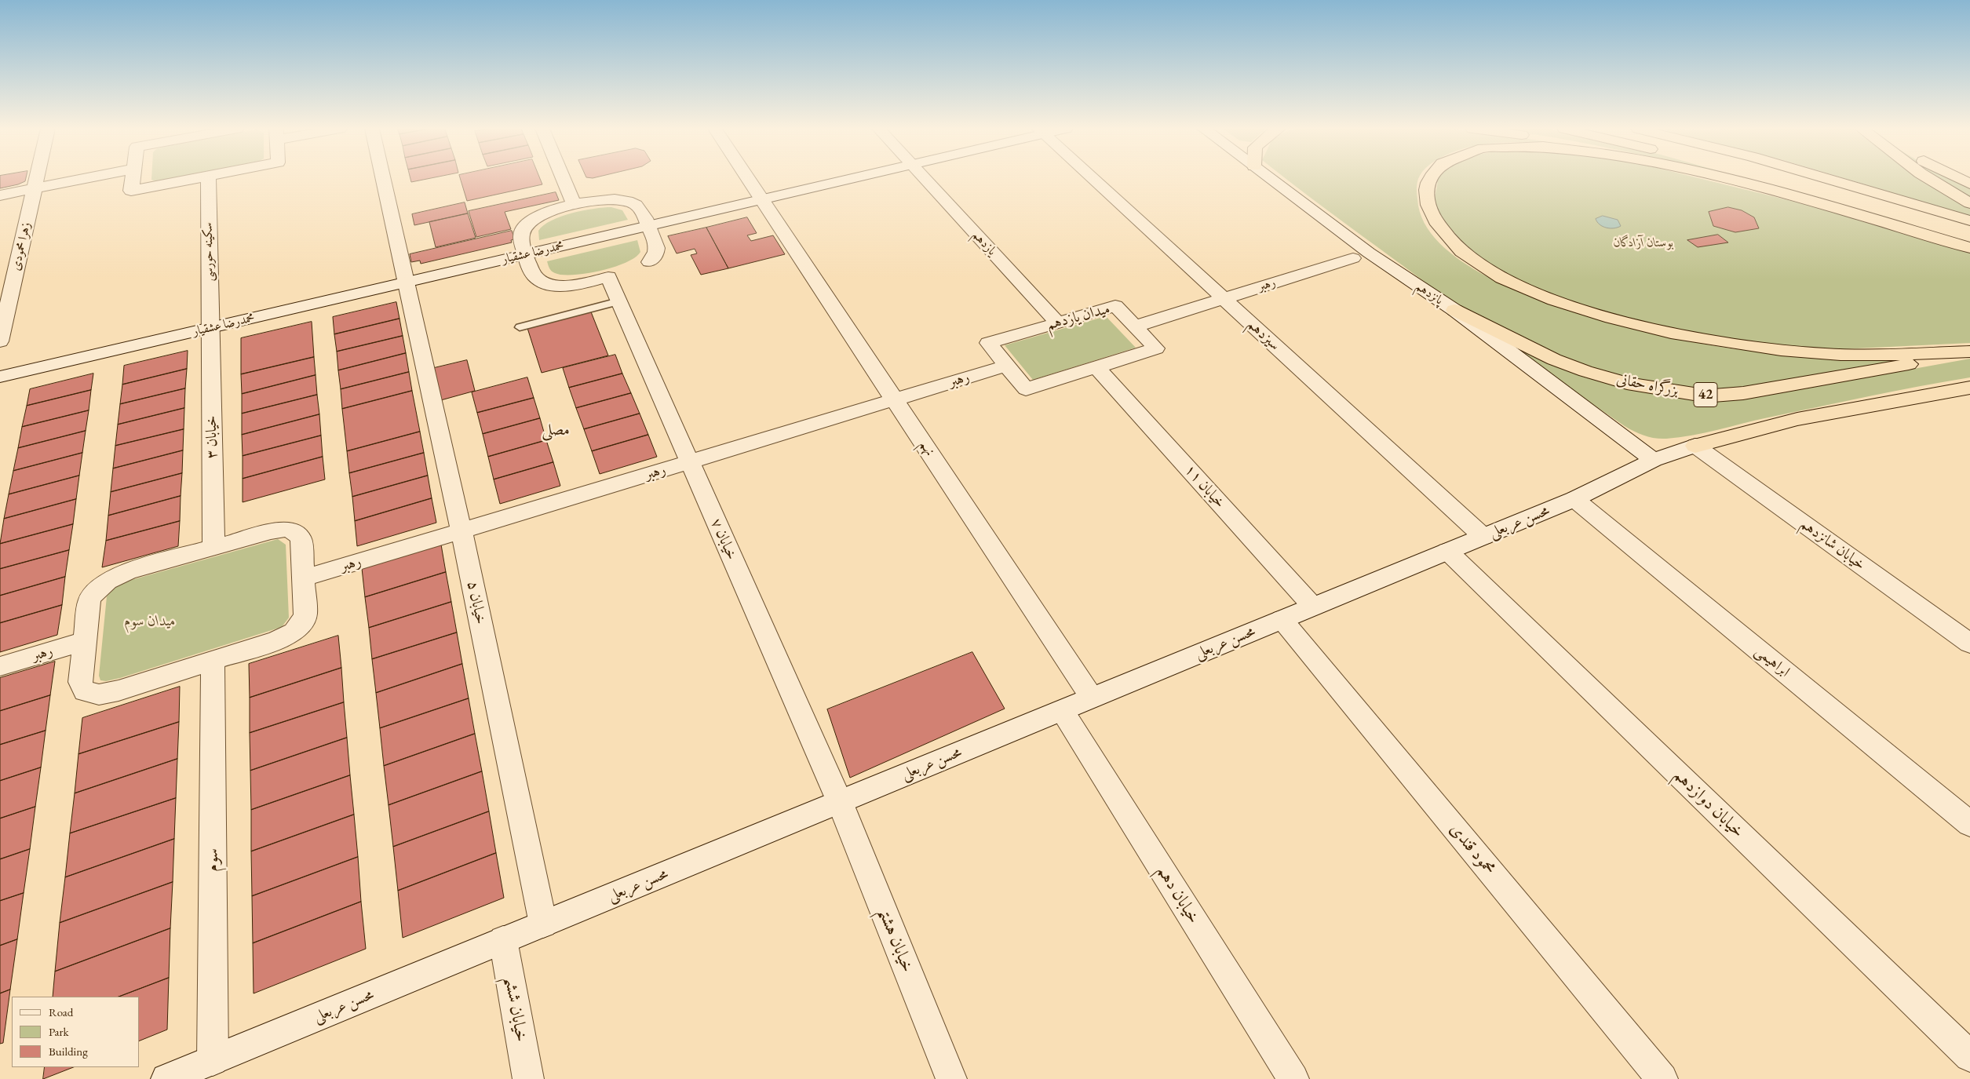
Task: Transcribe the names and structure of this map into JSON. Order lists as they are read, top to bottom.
{
  "streets": {
    "highway": ["بزرگراه حقانی", "42"],
    "street": [
      "یازدهم",
      "زهرا محمودی",
      "سکینه حورسی",
      "محمدرضا عشقیار",
      "رهبر",
      "پانزدهم",
      "میدان یازدهم",
      "سیزدهم",
      "خیابان ۳",
      "نهم",
      "خیابان ۱۱",
      "محسن عربعلی",
      "خیابان ۷",
      "خیابان شانزدهم",
      "خیابان ۵",
      "ابراهیمی",
      "خیابان دوازدهم",
      "محمود قندی",
      "سوم",
      "خیابان دهم",
      "خیابان هشتم",
      "خیابان ششم"
    ]
  },
  "crossings": [
    ["یازدهم", "میدان یازدهم"],
    ["سکینه حورسی", "محمدرضا عشقیار"],
    ["سکینه حورسی", "خیابان ۳"],
    ["محمدرضا عشقیار", "خیابان ۳"],
    ["محمدرضا عشقیار", "نهم"],
    ["محمدرضا عشقیار", "خیابان ۷"],
    ["محمدرضا عشقیار", "خیابان ۵"],
    ["رهبر", "میدان یازدهم"],
    ["رهبر", "سیزدهم"],
    ["رهبر", "نهم"],
    ["رهبر", "خیابان ۷"],
    ["رهبر", "خیابان ۵"],
    ["پانزدهم", "بزرگراه حقانی"],
    ["پانزدهم", "محسن عربعلی"],
    ["میدان یازدهم", "خیابان ۱۱"],
    ["سیزدهم", "محسن عربعلی"],
    ["نهم", "محسن عربعلی"],
    ["خیابان ۱۱", "محسن عربعلی"],
    ["محسن عربعلی", "خیابان ۷"],
    ["محسن عربعلی", "خیابان شانزدهم"],
    ["محسن عربعلی", "خیابان ۵"],
    ["محسن عربعلی", "ابراهیمی"],
    ["محسن عربعلی", "خیابان دوازدهم"],
    ["محسن عربعلی", "محمود قندی"],
    ["محسن عربعلی", "سوم"],
    ["محسن عربعلی", "خیابان دهم"],
    ["محسن عربعلی", "خیابان هشتم"],
    ["محسن عربعلی", "خیابان ششم"],
    ["خیابان ۷", "خیابان هشتم"]
  ],
  "districts": ["مصلی"],
  "parks": ["بوستان آزادگان", "میدان سوم"],
  "legend": ["Road", "Park", "Building"]
}
